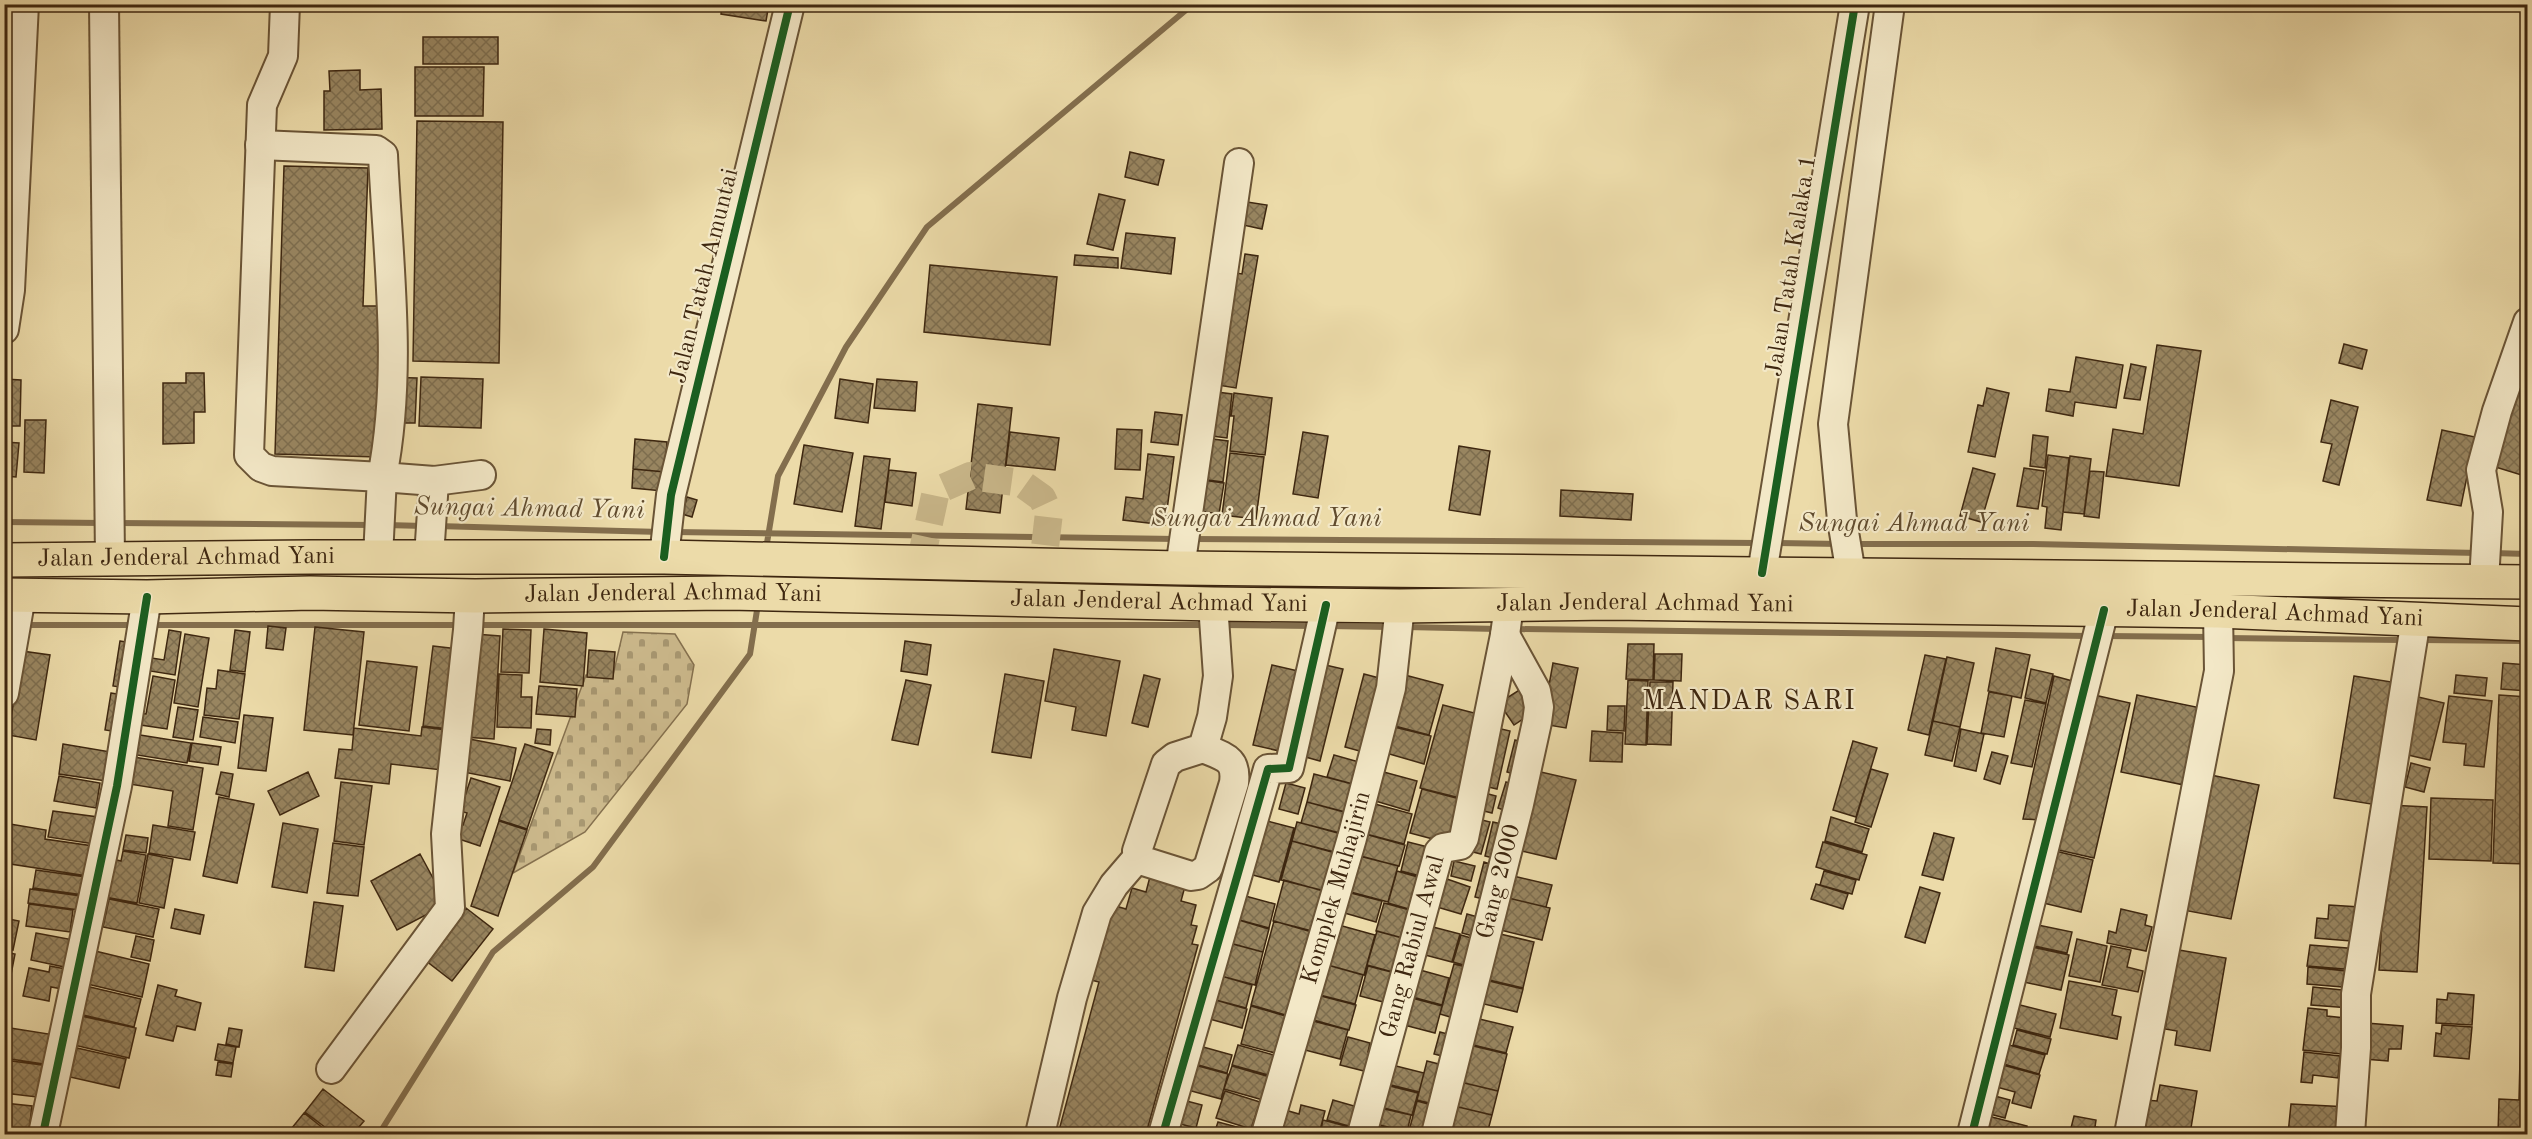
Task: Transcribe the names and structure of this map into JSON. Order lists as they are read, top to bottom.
{
  "streets": {
    "highway": ["Jalan Jenderal Achmad Yani"],
    "street": [
      "Jalan Tatah Kalaka 1",
      "Jalan Tatah Amuntai",
      "Gang 2000",
      "Komplek Muhajirin",
      "Gang Rabiul Awal"
    ]
  },
  "crossings": [
    ["Jalan Tatah Kalaka 1", "Jalan Jenderal Achmad Yani"],
    ["Jalan Tatah Amuntai", "Jalan Jenderal Achmad Yani"],
    ["Jalan Jenderal Achmad Yani", "Gang 2000"],
    ["Jalan Jenderal Achmad Yani", "Komplek Muhajirin"],
    ["Jalan Jenderal Achmad Yani", "Gang Rabiul Awal"],
    ["Gang 2000", "Gang Rabiul Awal"]
  ],
  "districts": ["MANDAR SARI"],
  "water": ["Sungai Ahmad Yani"]
}
